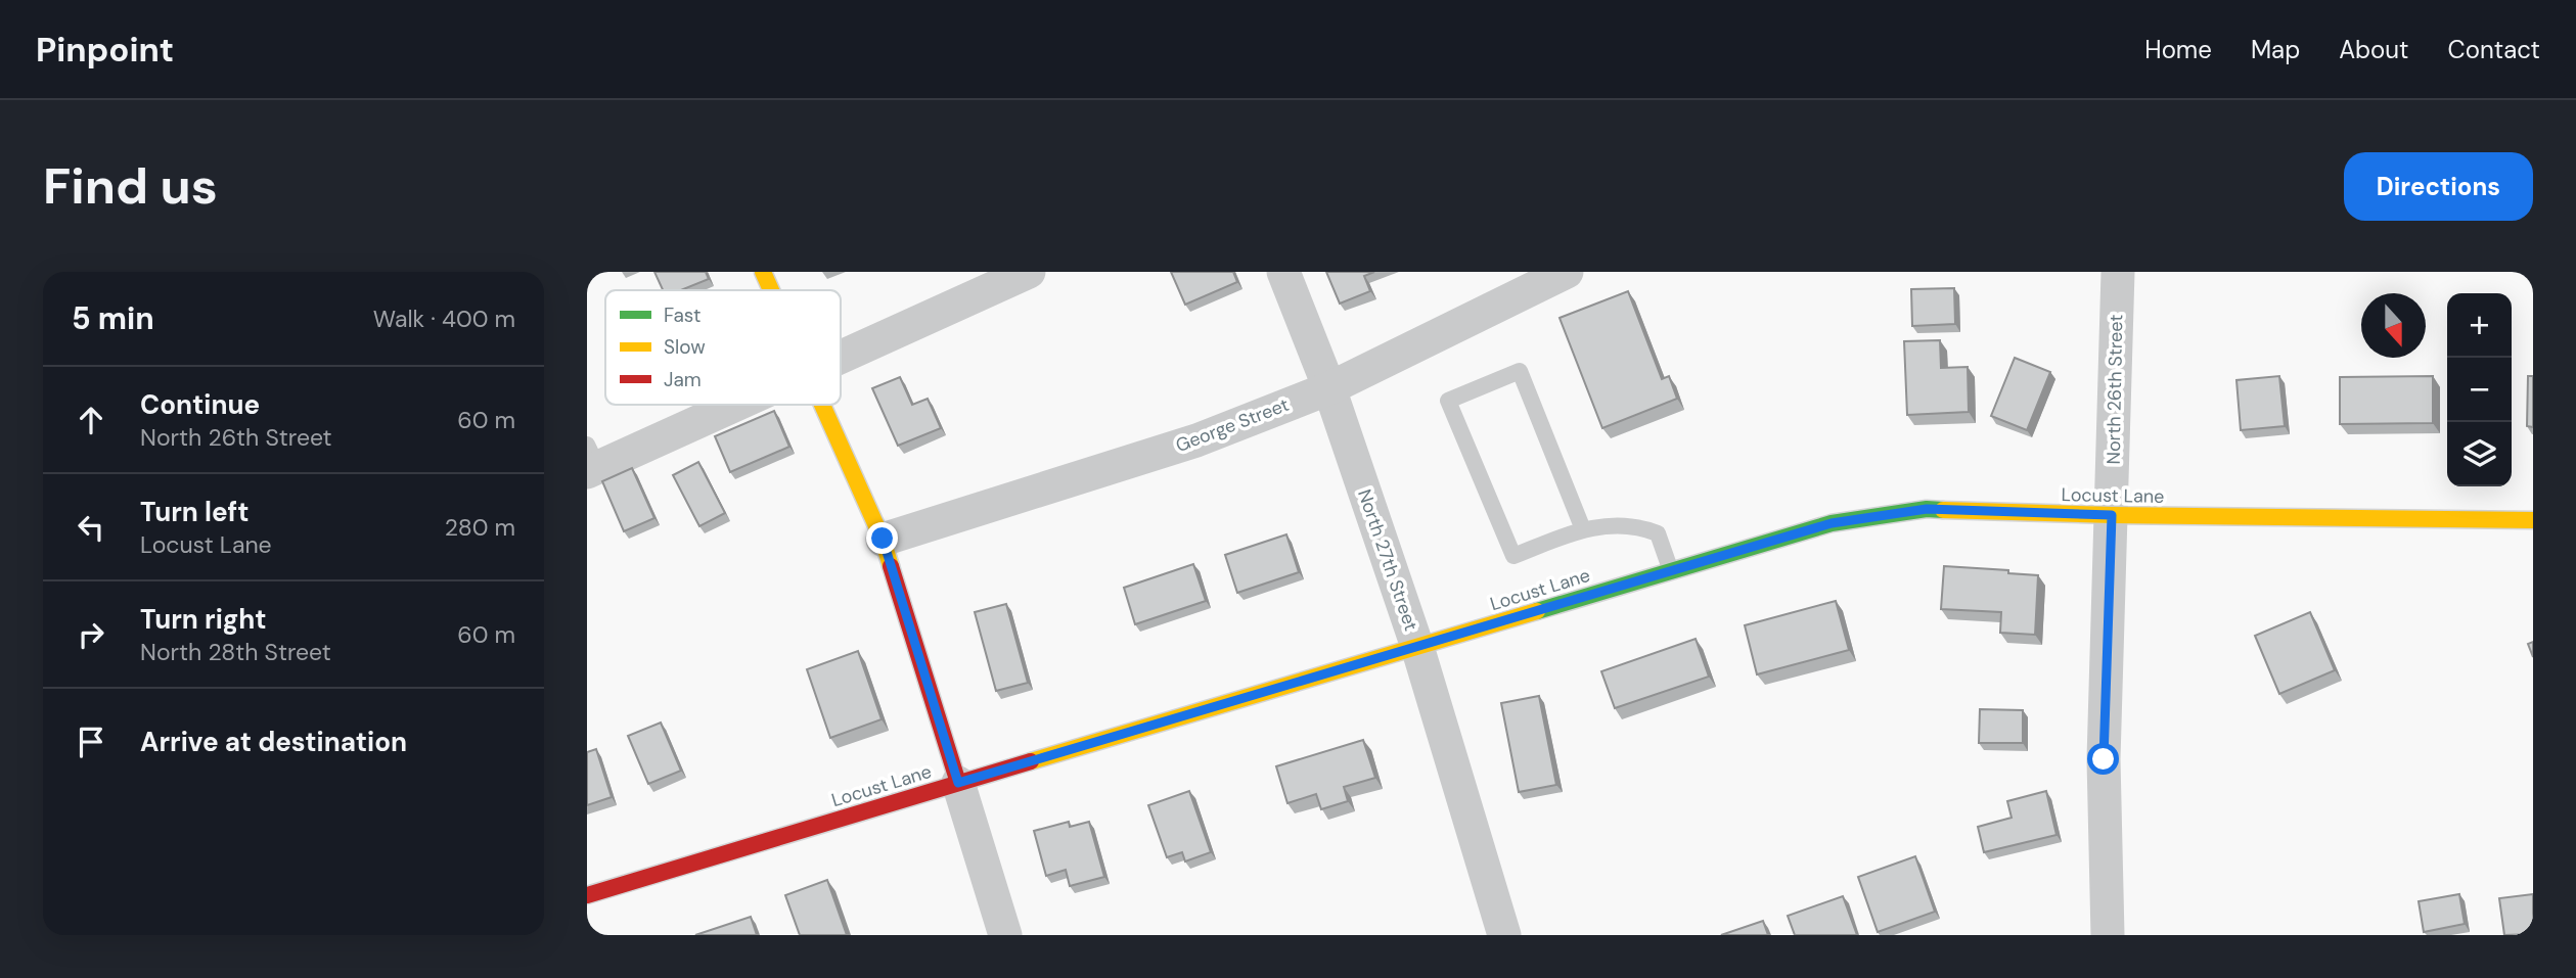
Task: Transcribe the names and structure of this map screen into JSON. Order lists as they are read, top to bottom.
{
  "streets": {
    "street": [
      "North 26th Street",
      "George Street",
      "Locust Lane",
      "North 27th Street"
    ]
  },
  "crossings": [
    ["North 26th Street", "Locust Lane"],
    ["George Street", "North 27th Street"],
    ["Locust Lane", "North 27th Street"]
  ],
  "legend": ["Fast", "Slow", "Jam"],
  "north": "bottom",
  "page": {
    "header": "Pinpoint",
    "nav": [
      "Home",
      "Map",
      "About",
      "Contact"
    ],
    "buttons": "Directions",
    "title": "Find us",
    "heading": ["5 min", "Walk · 400 m"],
    "map_buttons": ["+", "−"],
    "list": [
      ["Continue", "North 26th Street", "60 m"],
      ["Turn left", "Locust Lane", "280 m"],
      ["Turn right", "North 28th Street", "60 m"],
      "Arrive at destination"
    ]
  }
}
